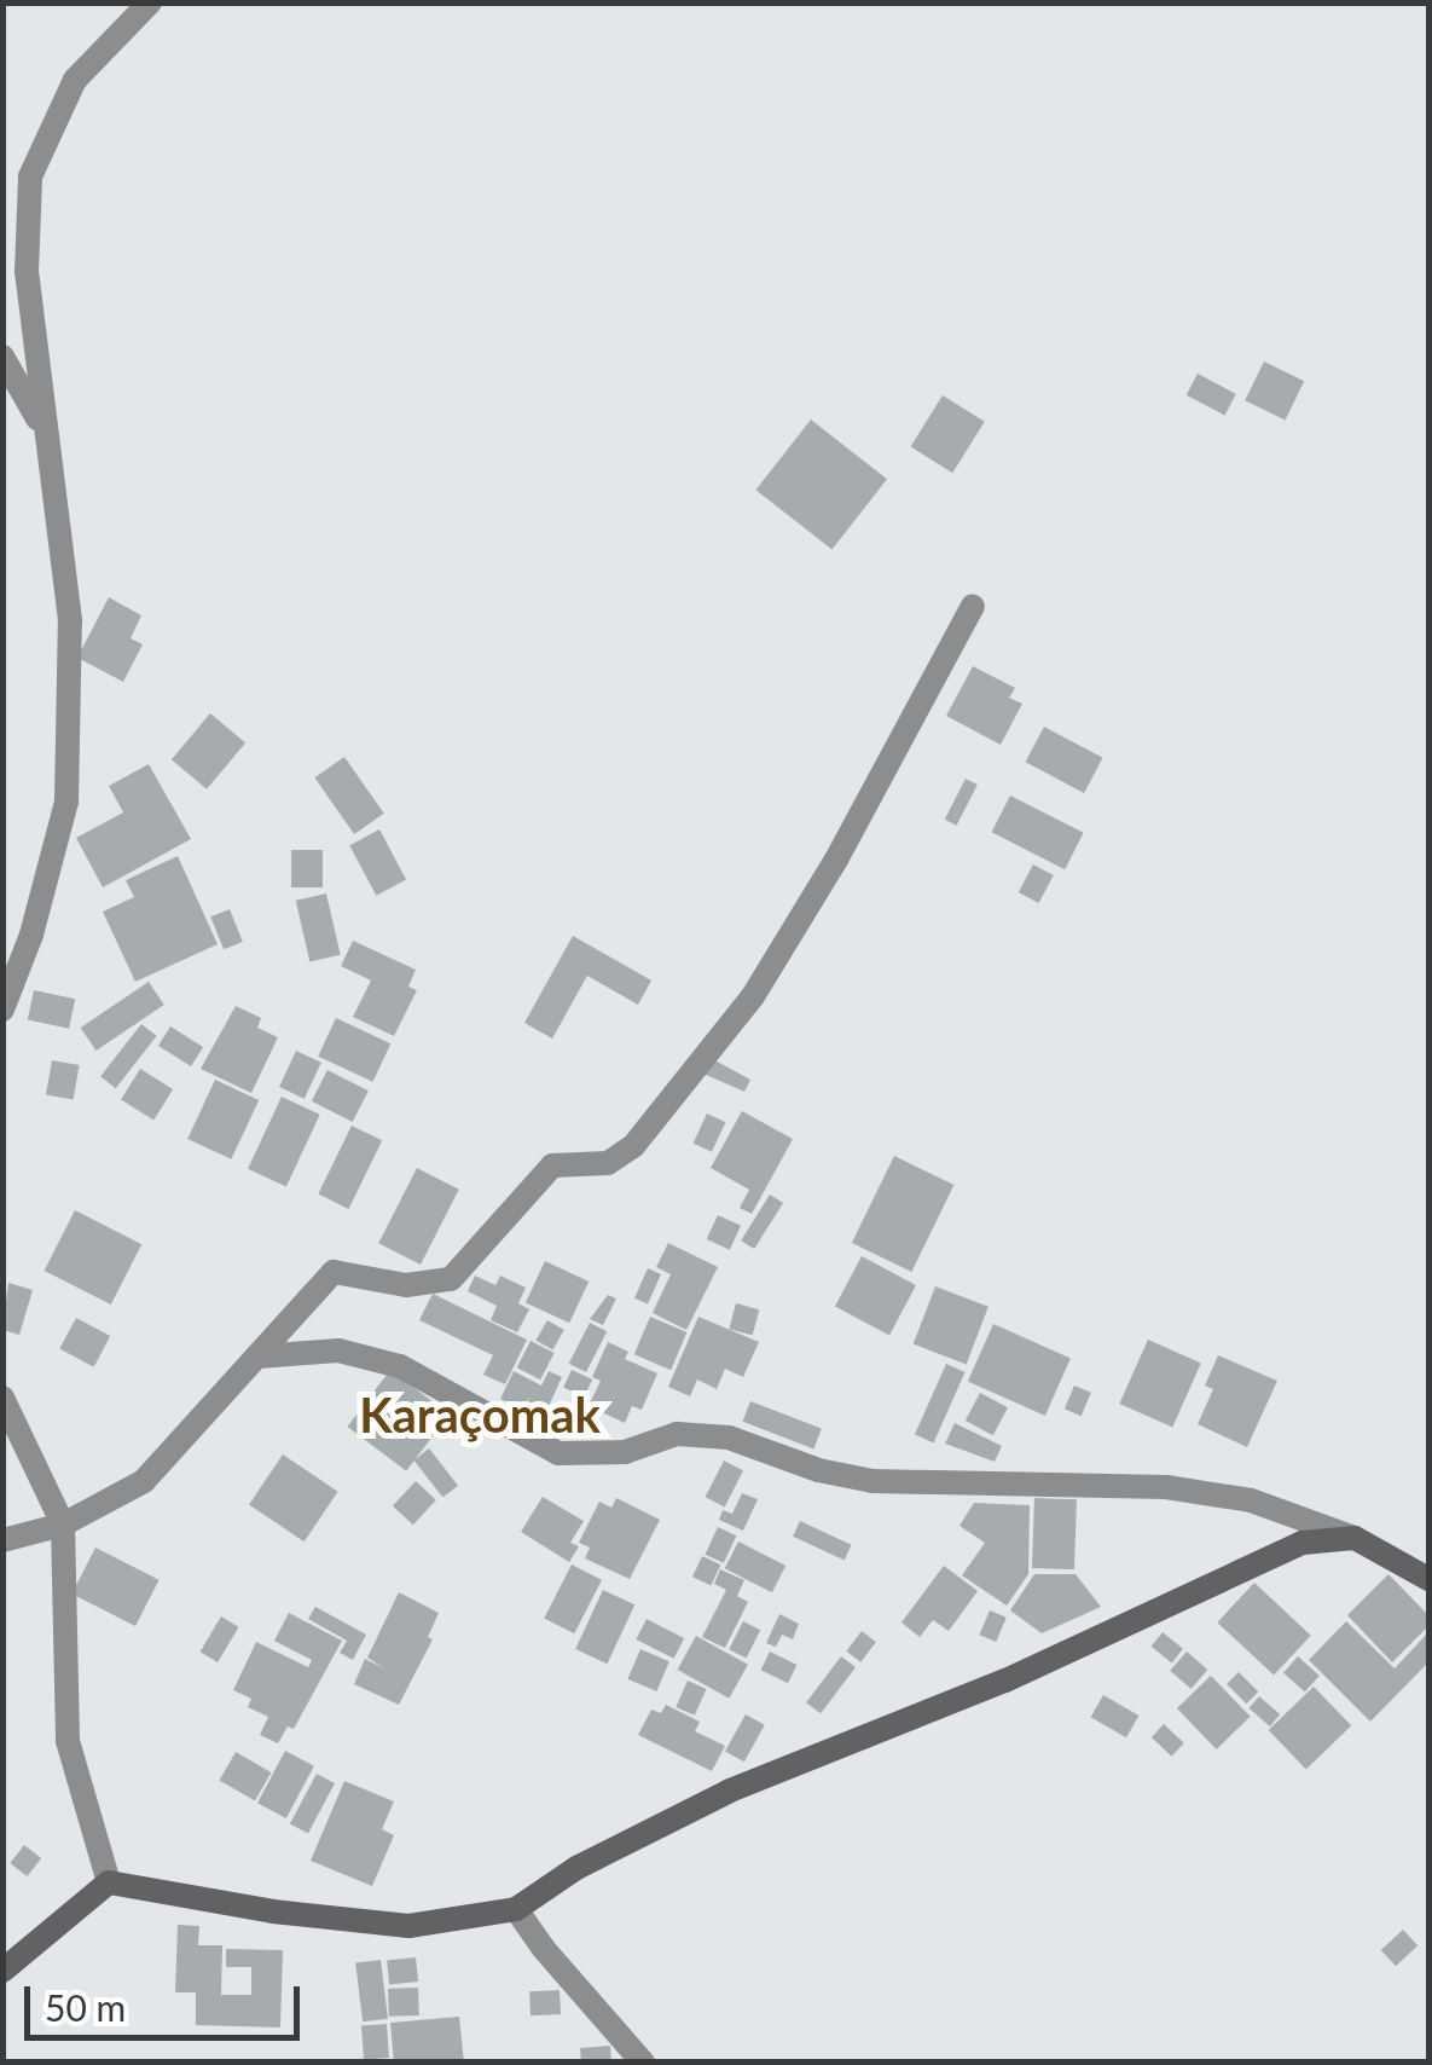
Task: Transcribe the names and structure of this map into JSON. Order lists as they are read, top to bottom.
{
  "districts": ["Karaçomak"],
  "scale_bar": "50 m"
}
